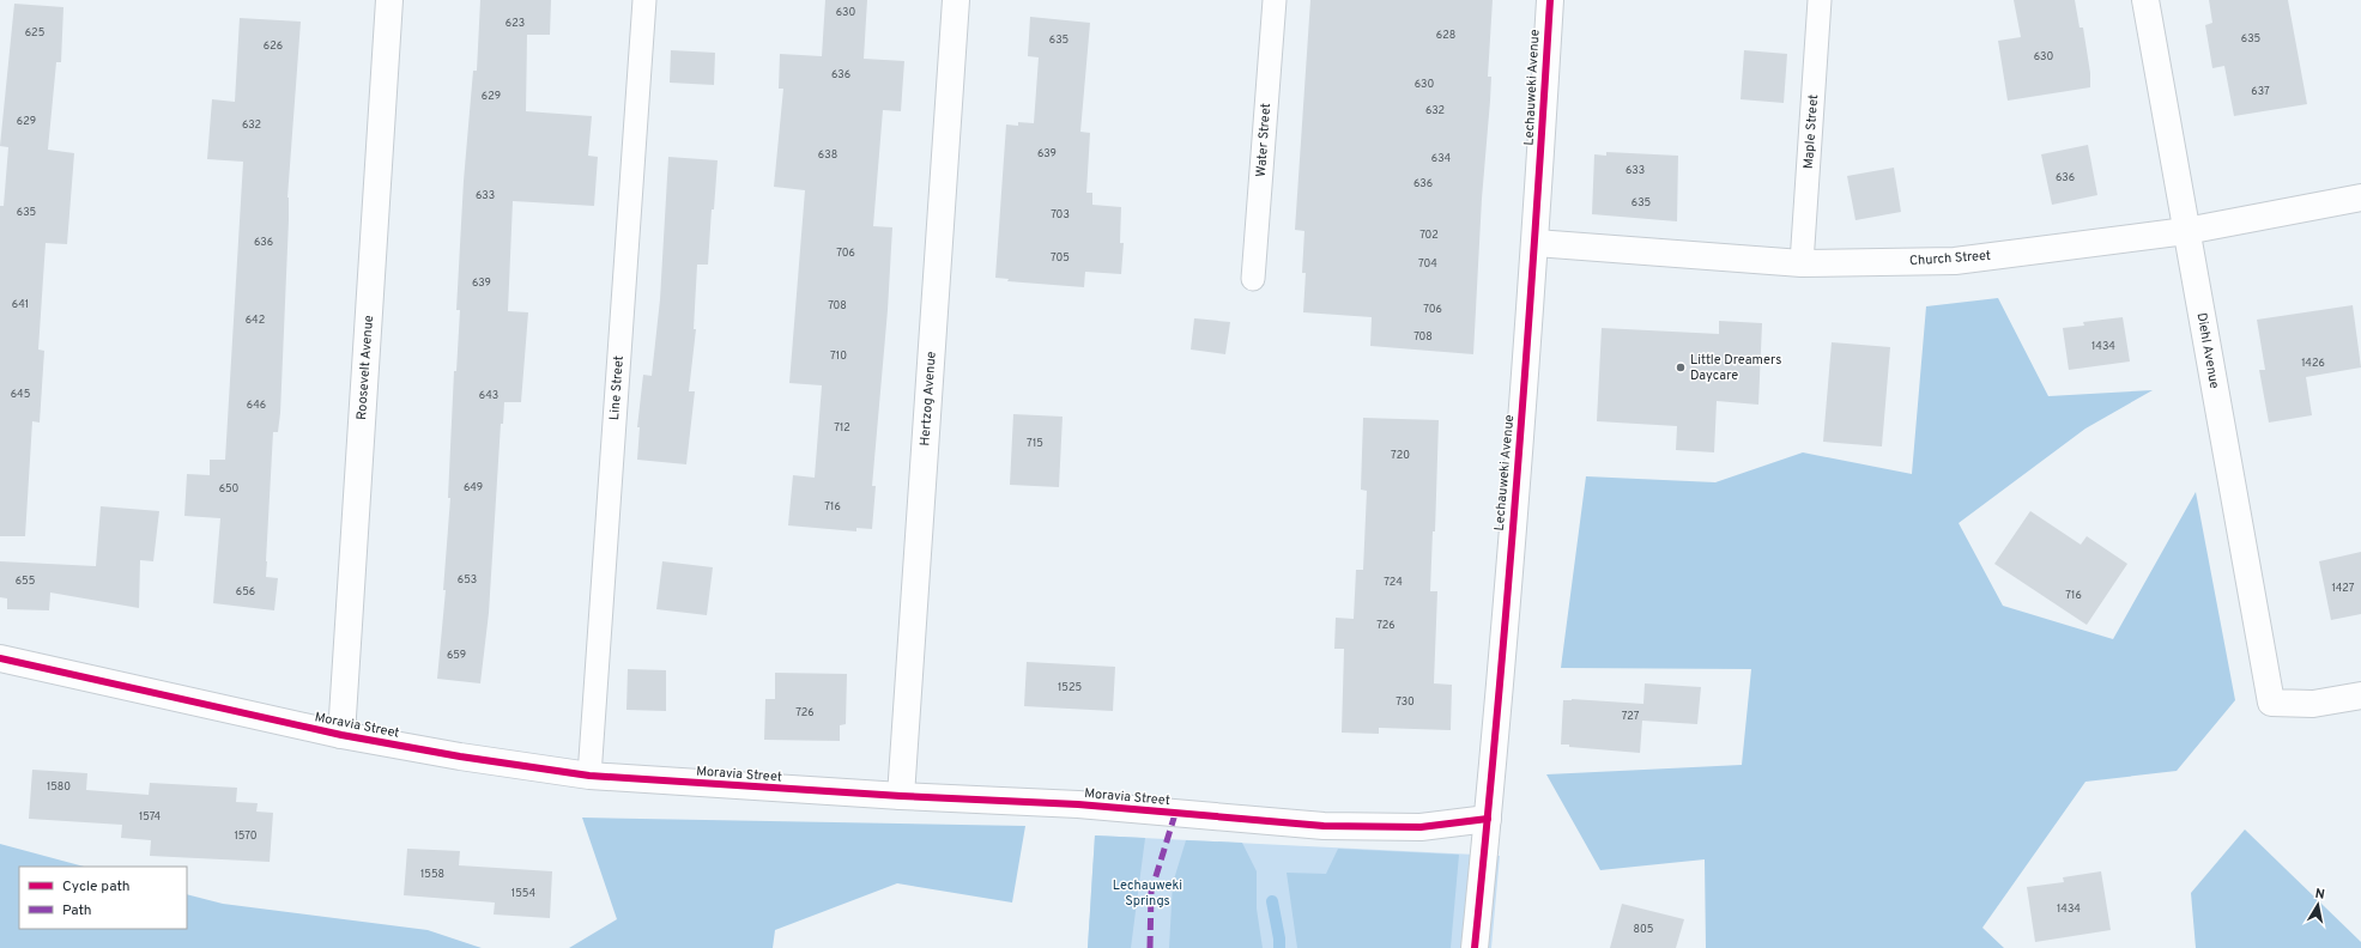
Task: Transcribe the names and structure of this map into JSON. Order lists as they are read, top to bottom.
{
  "streets": {
    "street": [
      "Lechauweki Avenue",
      "Church Street",
      "Diehl Avenue",
      "Roosevelt Avenue",
      "Hertzog Avenue",
      "Moravia Street"
    ],
    "lane": ["Maple Street", "Water Street", "Line Street"]
  },
  "crossings": [
    ["Lechauweki Avenue", "Church Street"],
    ["Lechauweki Avenue", "Moravia Street"],
    ["Maple Street", "Church Street"],
    ["Church Street", "Diehl Avenue"],
    ["Roosevelt Avenue", "Moravia Street"],
    ["Line Street", "Moravia Street"],
    ["Hertzog Avenue", "Moravia Street"]
  ],
  "parks": ["Lechauweki Springs"],
  "places": ["Little Dreamers Daycare"],
  "house_numbers": [
    "630",
    "623",
    "625",
    "628",
    "635",
    "635",
    "626",
    "630",
    "636",
    "630",
    "637",
    "629",
    "632",
    "629",
    "632",
    "639",
    "638",
    "634",
    "633",
    "636",
    "636",
    "633",
    "635",
    "635",
    "703",
    "702",
    "636",
    "706",
    "705",
    "704",
    "639",
    "641",
    "708",
    "706",
    "642",
    "708",
    "1434",
    "710",
    "1426",
    "645",
    "643",
    "646",
    "712",
    "715",
    "720",
    "649",
    "650",
    "716",
    "653",
    "655",
    "724",
    "1427",
    "656",
    "716",
    "726",
    "659",
    "1525",
    "730",
    "726",
    "727",
    "1580",
    "1574",
    "1570",
    "1558",
    "1554",
    "1434",
    "805"
  ],
  "legend": ["Cycle path", "Path"],
  "north": "top"
}
